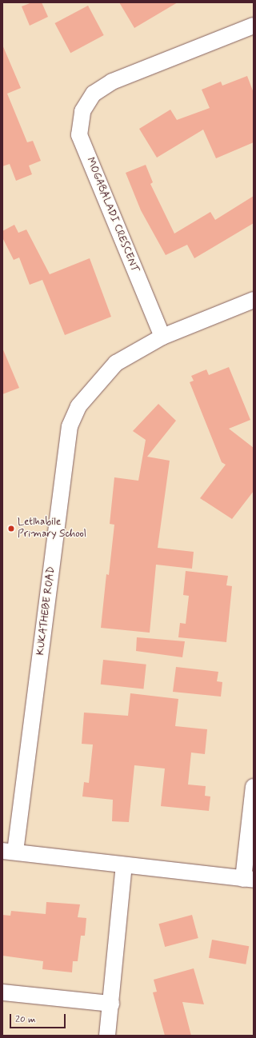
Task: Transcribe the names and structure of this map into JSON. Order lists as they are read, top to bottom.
{
  "streets": {
    "street": ["MOGABALADI CRESCENT", "KUKATHEBE ROAD"]
  },
  "crossings": [
    ["MOGABALADI CRESCENT", "KUKATHEBE ROAD"]
  ],
  "places": ["Letlhabile Primary School"],
  "scale_bar": "20 m"
}
